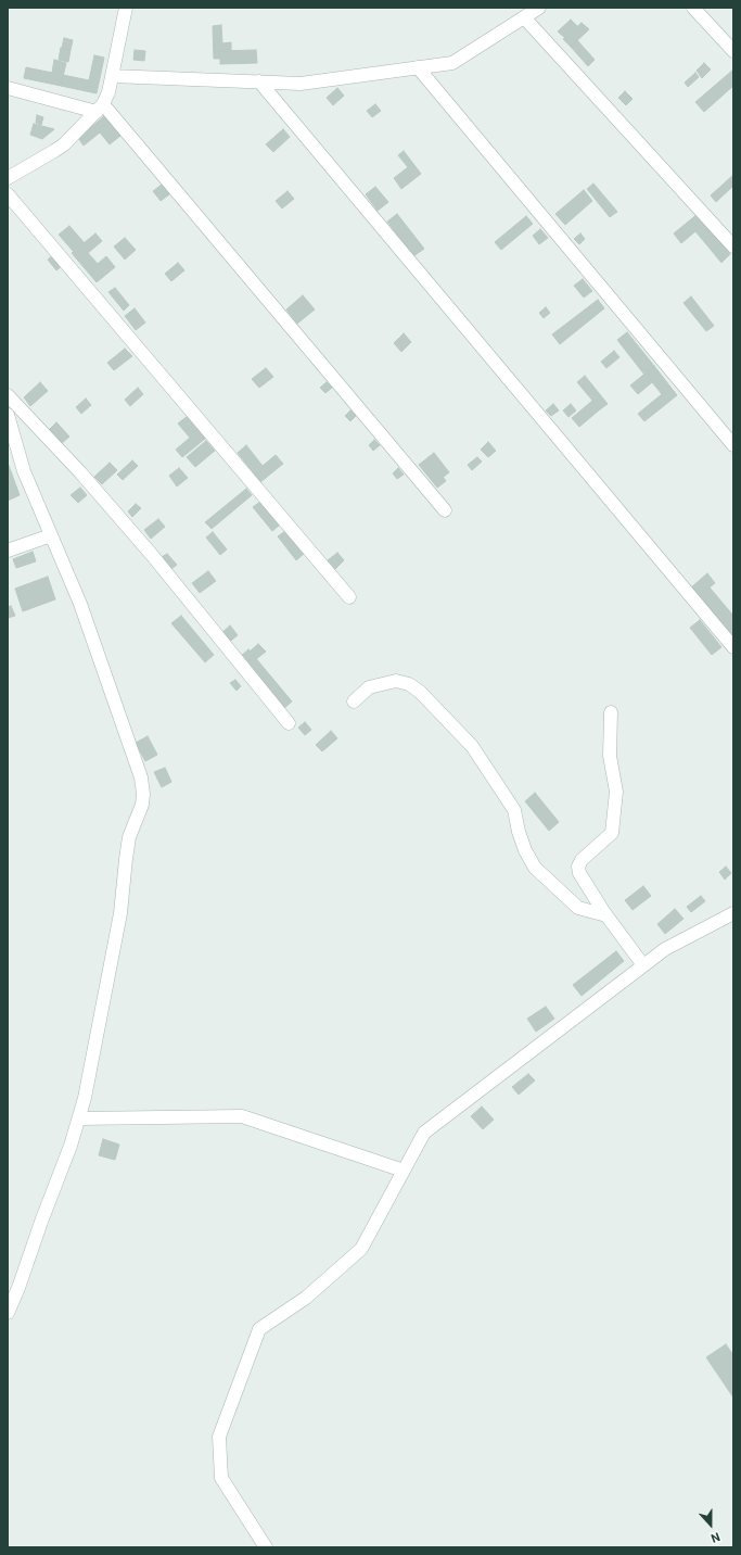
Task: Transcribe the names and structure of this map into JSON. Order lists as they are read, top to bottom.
{
  "north": "bottom"
}
